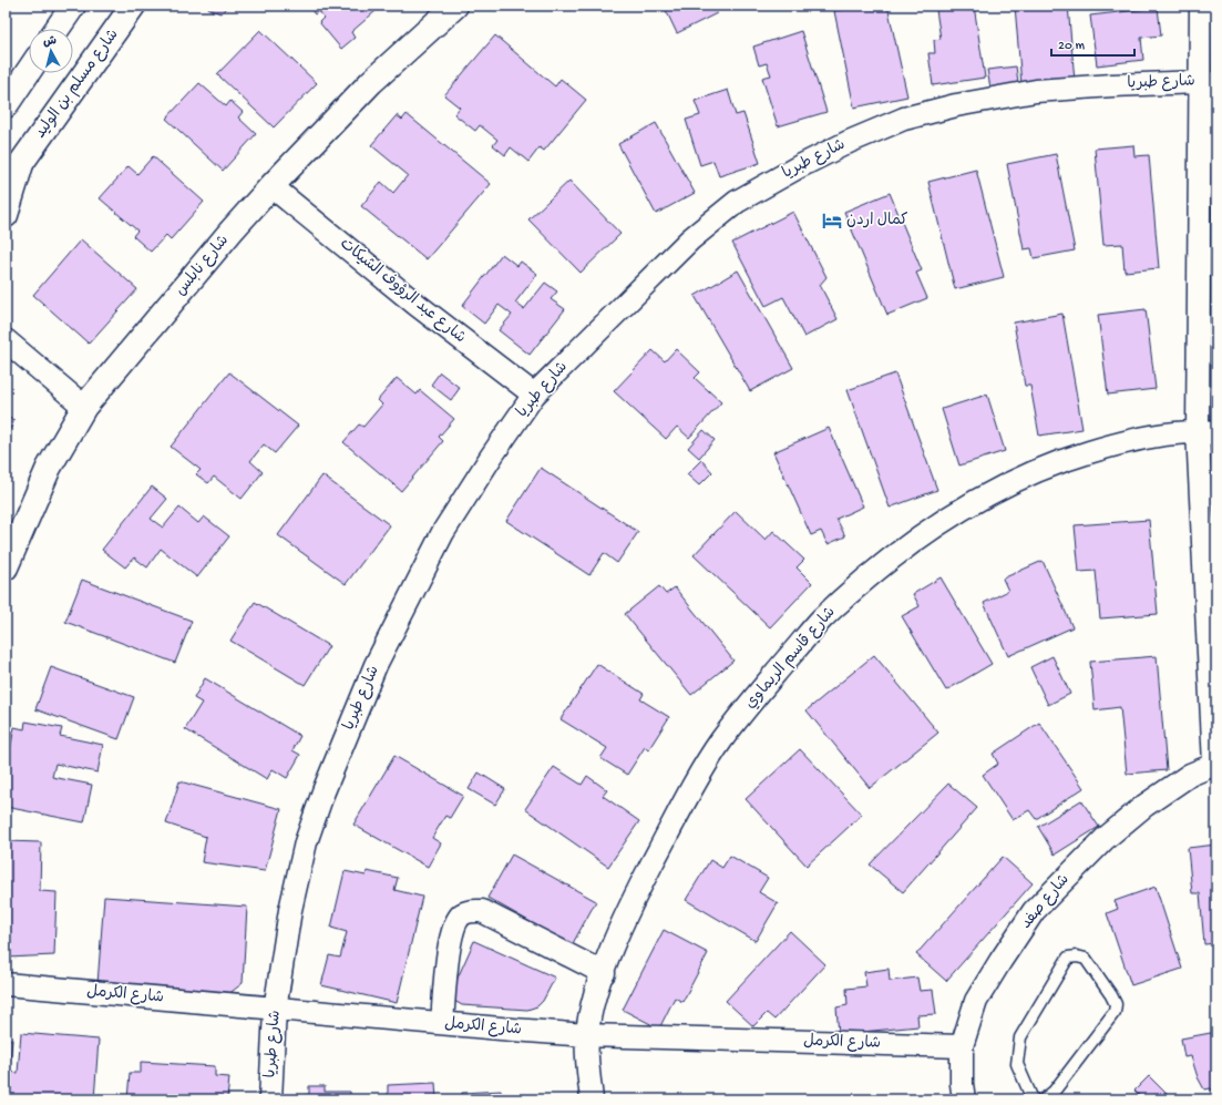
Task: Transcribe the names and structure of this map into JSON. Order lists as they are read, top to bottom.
{
  "streets": {
    "main road": ["شارع مسلم بن الوليد", "شارع نابلس"],
    "street": [
      "شارع طبريا",
      "شارع عبد الرؤوف الشيكات",
      "شارع قاسم الريماوي",
      "شارع صفد",
      "شارع الكرمل"
    ]
  },
  "crossings": [
    ["شارع طبريا", "شارع عبد الرؤوف الشيكات"],
    ["شارع طبريا", "شارع الكرمل"],
    ["شارع نابلس", "شارع عبد الرؤوف الشيكات"],
    ["شارع قاسم الريماوي", "شارع الكرمل"],
    ["شارع صفد", "شارع الكرمل"]
  ],
  "places": {
    "hotel": ["كمال اردن"]
  },
  "scale_bar": "20 m",
  "north": "top"
}
